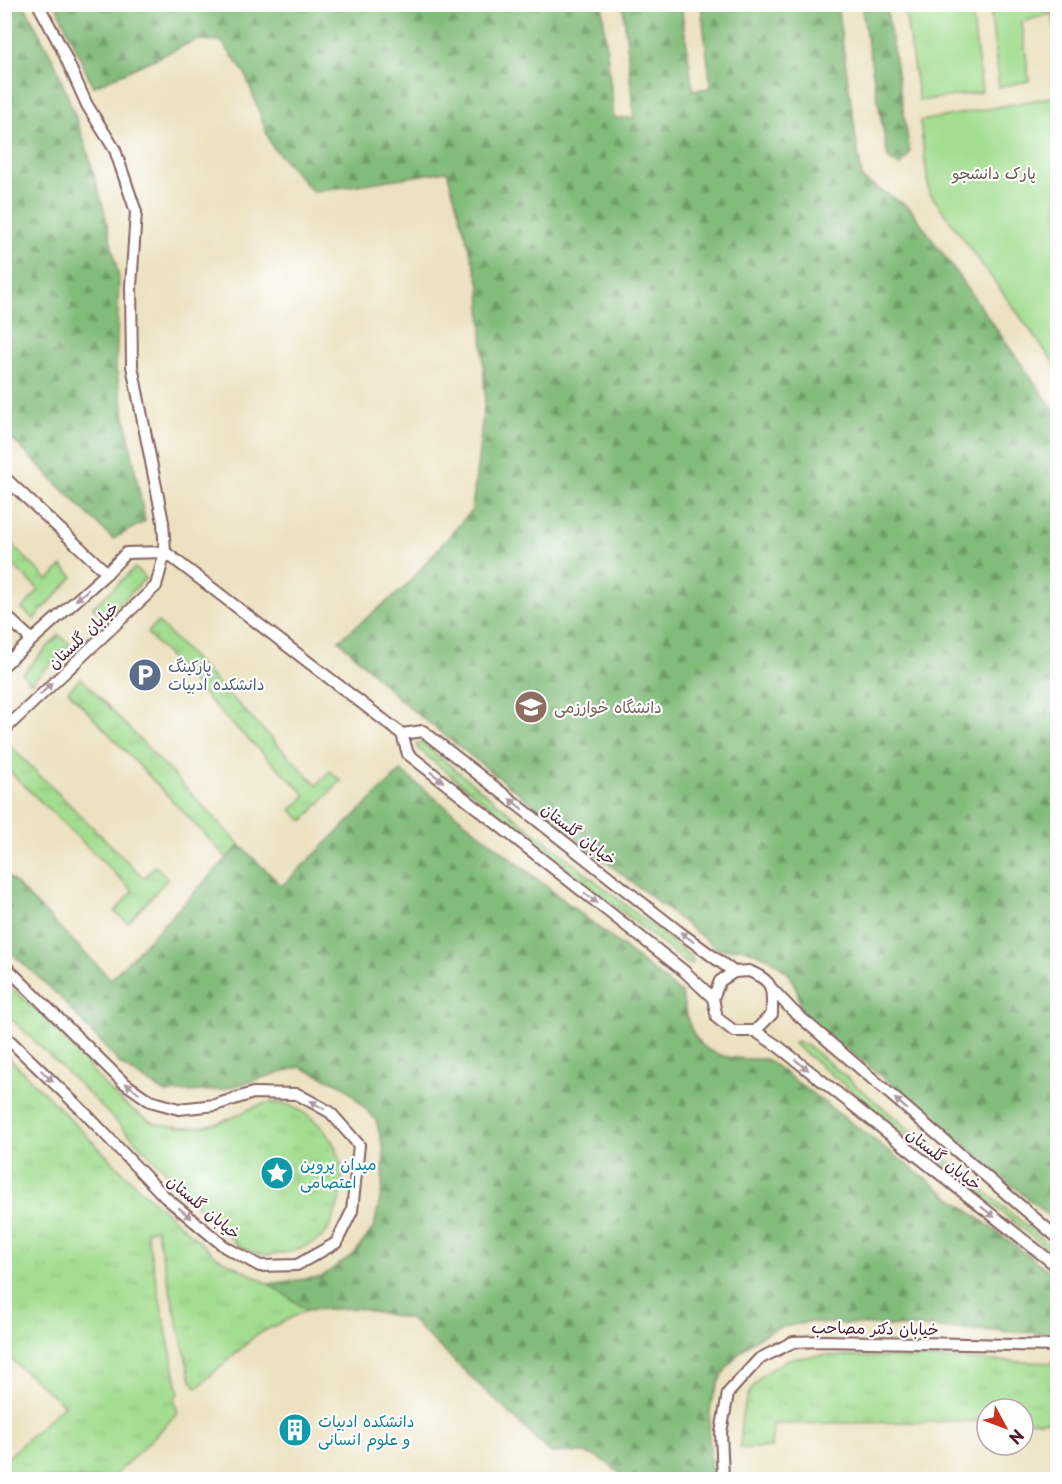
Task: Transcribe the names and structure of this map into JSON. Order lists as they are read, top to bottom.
{
  "streets": {
    "lane": ["خیابان گلستان", "خیابان دکتر مصاحب"]
  },
  "parks": ["پارک دانشجو"],
  "places": {
    "parking": ["پارکینگ دانشکده ادبیات"],
    "school or university": ["دانشگاه خوارزمی"],
    "place": ["میدان پروین اعتصامی"],
    "building": ["دانشکده ادبیات و علوم انسانی"]
  },
  "north": "bottom right"
}
